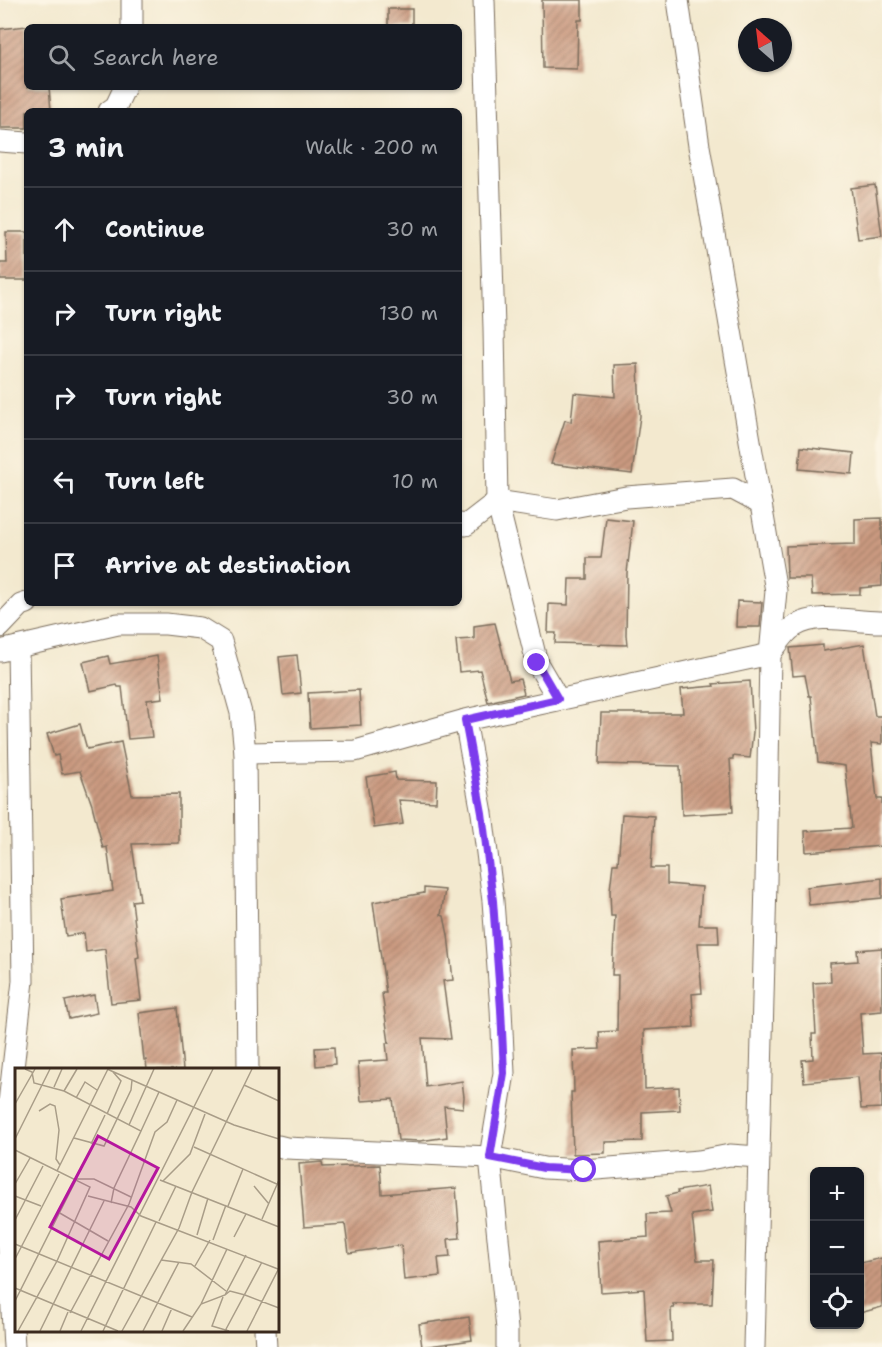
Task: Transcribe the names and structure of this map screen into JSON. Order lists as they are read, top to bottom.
{
  "north": "top left",
  "page": {
    "search": "Search here",
    "heading": ["3 min", "Walk · 200 m"],
    "list": [
      ["Continue", "30 m"],
      ["Turn right", "130 m"],
      ["Turn right", "30 m"],
      ["Turn left", "10 m"],
      "Arrive at destination"
    ],
    "map_buttons": ["+", "−"]
  }
}
